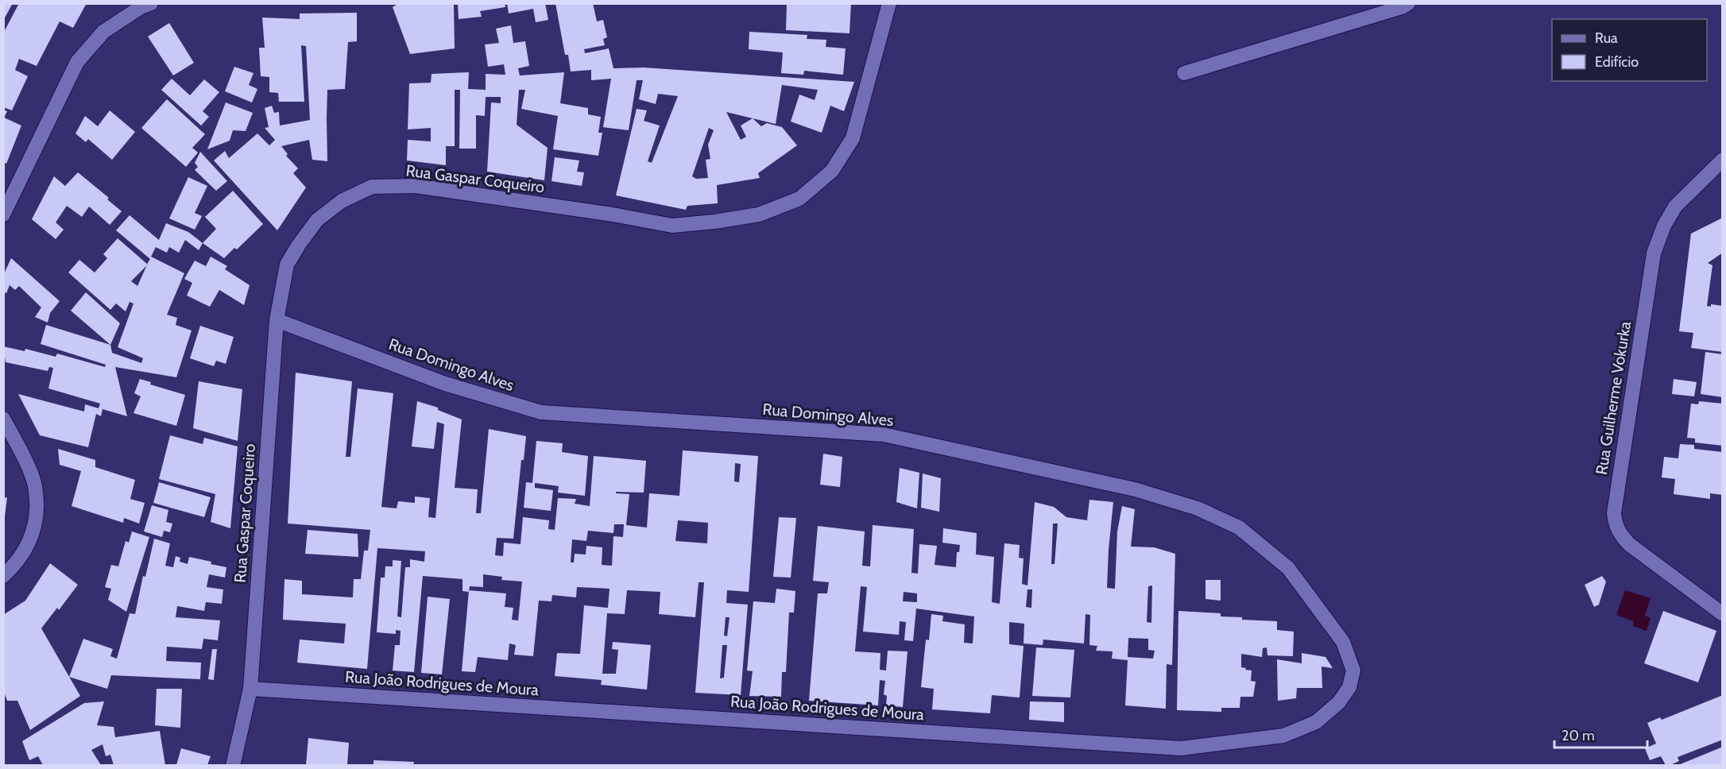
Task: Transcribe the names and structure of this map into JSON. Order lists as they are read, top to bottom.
{
  "streets": {
    "street": [
      "Rua Gaspar Coqueiro",
      "Rua Domingo Alves",
      "Rua Guilherme Vokurka",
      "Rua João Rodrigues de Moura"
    ]
  },
  "crossings": [
    ["Rua Gaspar Coqueiro", "Rua Domingo Alves"],
    ["Rua Gaspar Coqueiro", "Rua João Rodrigues de Moura"],
    ["Rua Domingo Alves", "Rua João Rodrigues de Moura"]
  ],
  "legend": ["Rua", "Edifício"],
  "scale_bar": "20 m"
}
